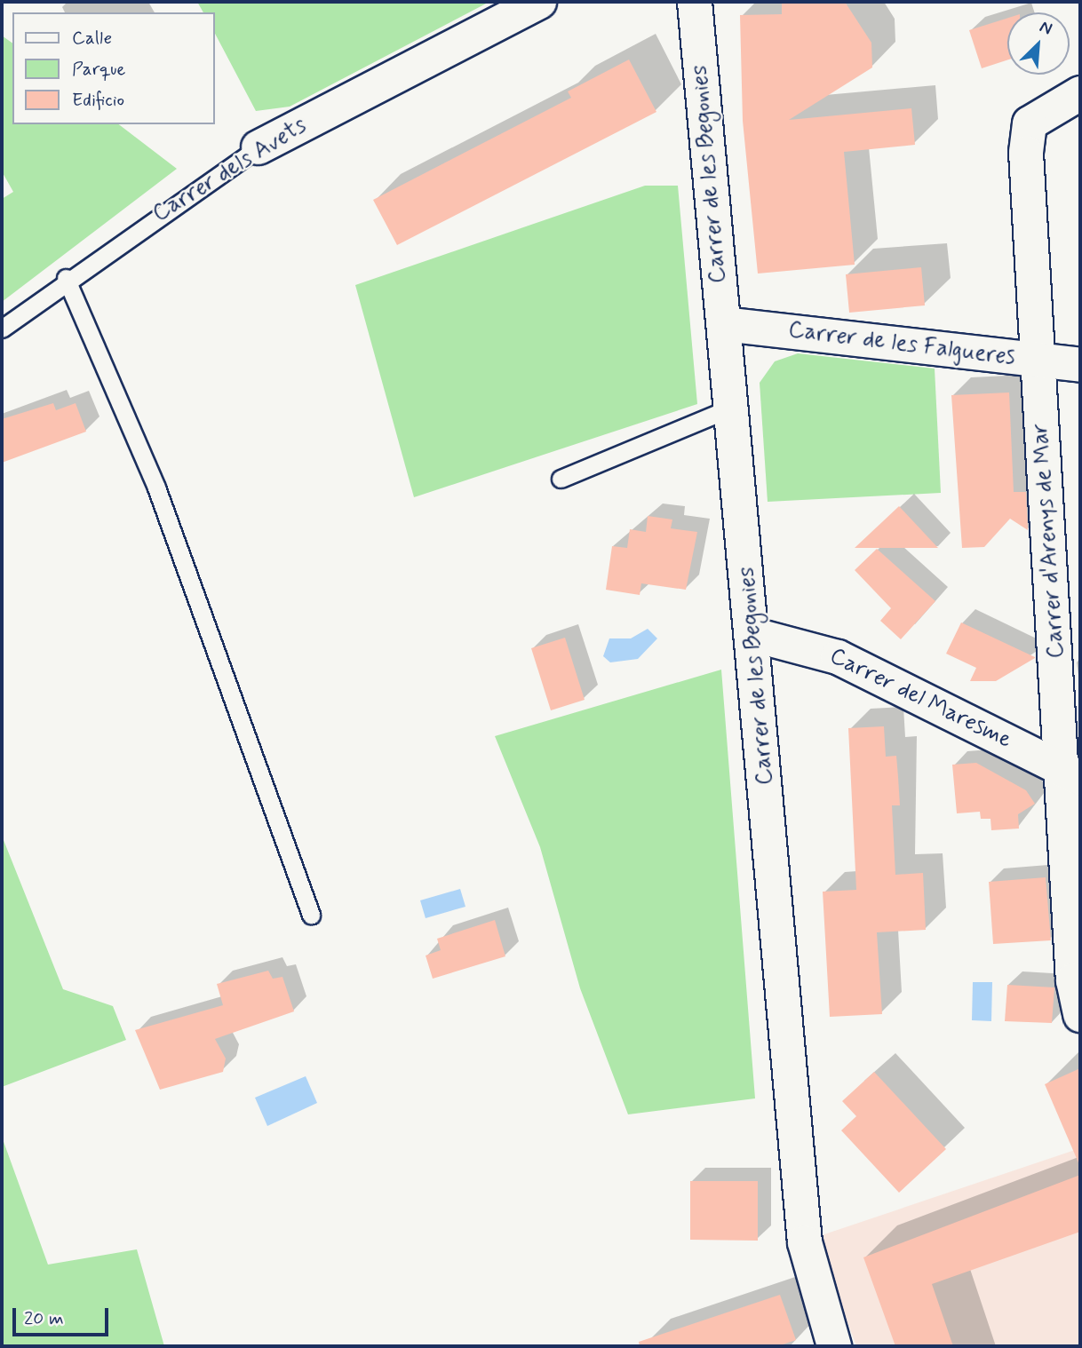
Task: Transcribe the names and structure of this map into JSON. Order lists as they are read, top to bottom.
{
  "streets": {
    "street": [
      "Carrer dels Avets",
      "Carrer de les Begonies",
      "Carrer de les Falgueres",
      "Carrer d'Arenys de Mar",
      "Carrer del Maresme"
    ]
  },
  "crossings": [
    ["Carrer de les Begonies", "Carrer de les Falgueres"],
    ["Carrer de les Begonies", "Carrer del Maresme"],
    ["Carrer de les Falgueres", "Carrer d'Arenys de Mar"],
    ["Carrer d'Arenys de Mar", "Carrer del Maresme"]
  ],
  "legend": ["Calle", "Parque", "Edificio"],
  "scale_bar": "20 m",
  "north": "top right"
}
